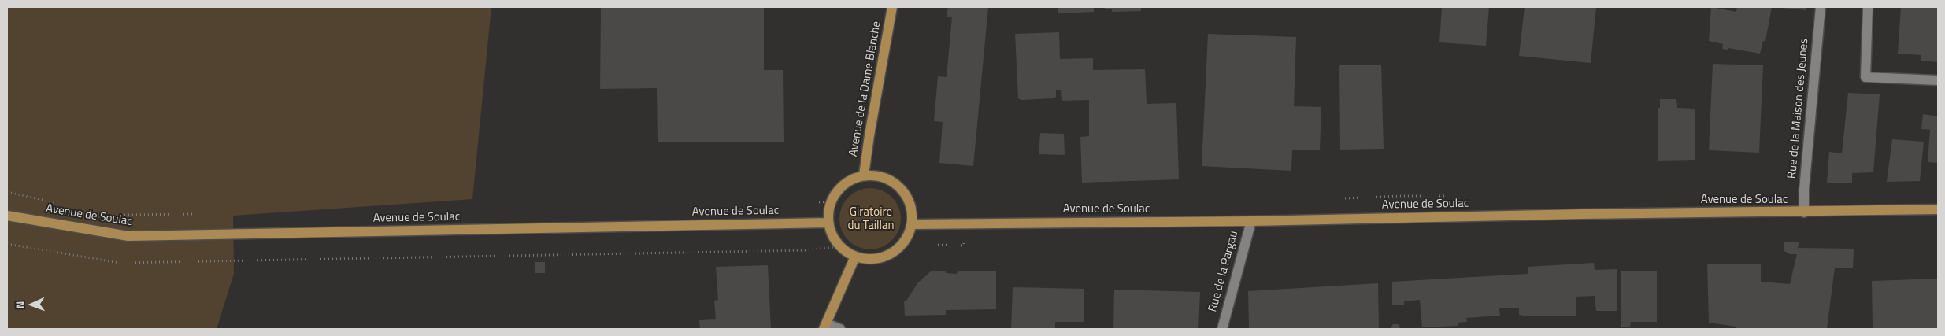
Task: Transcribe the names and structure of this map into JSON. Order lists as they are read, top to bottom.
{
  "streets": {
    "main road": ["Avenue de la Dame Blanche", "Avenue de Soulac"],
    "street": ["Rue de la Maison des Jeunes", "Rue de la Pargau"]
  },
  "crossings": [
    ["Avenue de la Dame Blanche", "Avenue de Soulac"],
    ["Rue de la Maison des Jeunes", "Avenue de Soulac"],
    ["Avenue de Soulac", "Rue de la Pargau"]
  ],
  "parks": ["Giratoire du Taillan"],
  "north": "left"
}
